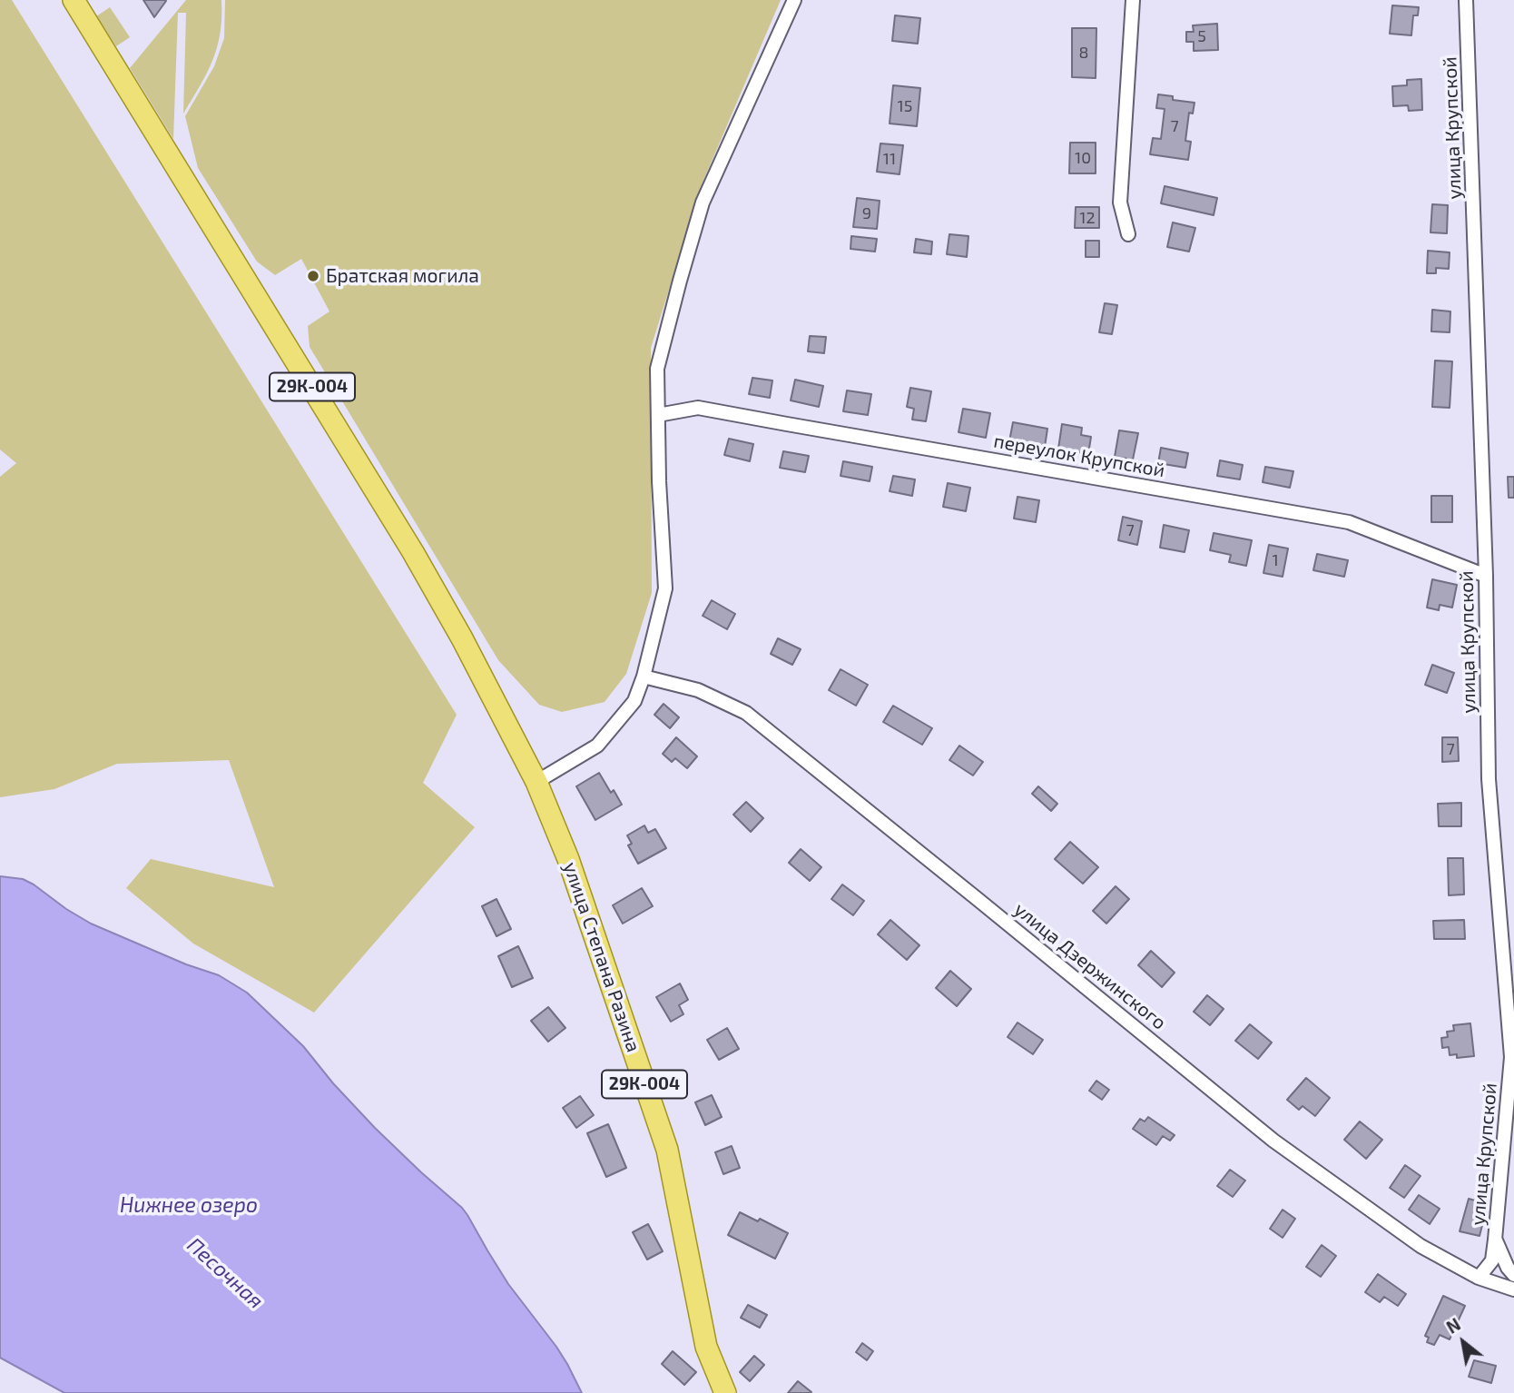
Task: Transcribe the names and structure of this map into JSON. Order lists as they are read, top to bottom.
{
  "streets": {
    "main road": ["29К-004", "улица Степана Разина"],
    "street": ["улица Крупской", "переулок Крупской", "улица Дзержинского"]
  },
  "crossings": [
    ["улица Крупской", "переулок Крупской"],
    ["улица Крупской", "улица Дзержинского"],
    ["29К-004", "улица Степана Разина"]
  ],
  "water": ["Нижнее озеро", "Песочная"],
  "places": ["Братская могила"],
  "house_numbers": [
    "5",
    "8",
    "15",
    "7",
    "10",
    "11",
    "9",
    "12",
    "7",
    "1",
    "7"
  ],
  "north": "top left"
}
